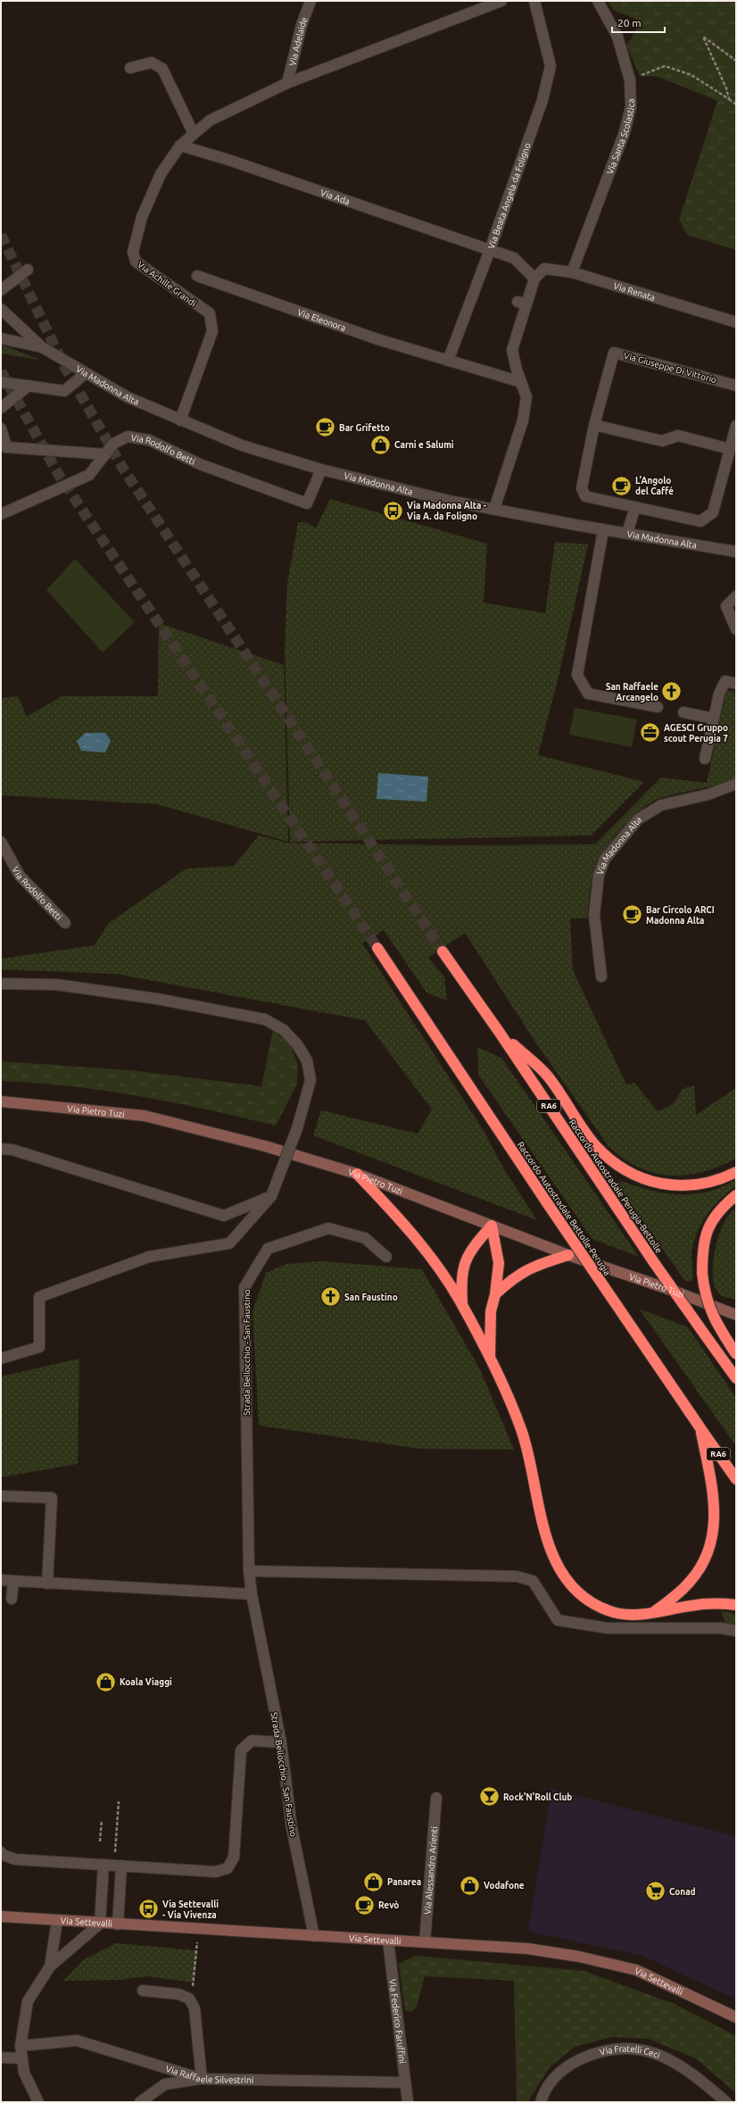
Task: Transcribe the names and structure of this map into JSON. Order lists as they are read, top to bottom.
{
  "streets": {
    "highway": ["RA6", "Raccordo Autostradale Perugia-Bettolle", "Raccordo Autostradale Bettolle-Perugia"],
    "main road": ["Via Pietro Tuzi", "Via Settevalli"],
    "street": [
      "Via Adelaide",
      "Via Santa Scolastica",
      "Via Beata Angela da Foligno",
      "Via Ada",
      "Via Achille Grandi",
      "Via Renata",
      "Via Eleonora",
      "Via Giuseppe Di Vittorio",
      "Via Madonna Alta",
      "Via Rodolfo Betti",
      "Strada Bellocchio - San Faustino",
      "Via Alessandro Arienti",
      "Via Federico Faruffini",
      "Via Fratelli Ceci",
      "Via Raffaele Silvestrini"
    ]
  },
  "crossings": [
    ["Via Santa Scolastica", "Via Renata"],
    ["Via Beata Angela da Foligno", "Via Ada"],
    ["Via Beata Angela da Foligno", "Via Renata"],
    ["Via Ada", "Via Achille Grandi"],
    ["Via Achille Grandi", "Via Madonna Alta"],
    ["Via Madonna Alta", "Via Rodolfo Betti"],
    ["Strada Bellocchio - San Faustino", "Via Settevalli"],
    ["Via Alessandro Arienti", "Via Settevalli"],
    ["Via Settevalli", "Via Federico Faruffini"],
    ["Via Federico Faruffini", "Via Raffaele Silvestrini"]
  ],
  "places": {
    "cafe": [
      "Bar Grifetto",
      "L'Angolo del Caffé",
      "Bar Circolo ARCI Madonna Alta",
      "Revò"
    ],
    "shop": [
      "Carni e Salumi",
      "Koala Viaggi",
      "Panarea",
      "Vodafone"
    ],
    "bus stop": ["Via Madonna Alta - Via A. da Foligno", "Via Settevalli - Via Vivenza"],
    "church": ["San Raffaele Arcangelo", "San Faustino"],
    "office": ["AGESCI Gruppo scout Perugia 7"],
    "bar": ["Rock'N'Roll Club"],
    "supermarket": ["Conad"]
  },
  "scale_bar": "20 m"
}
